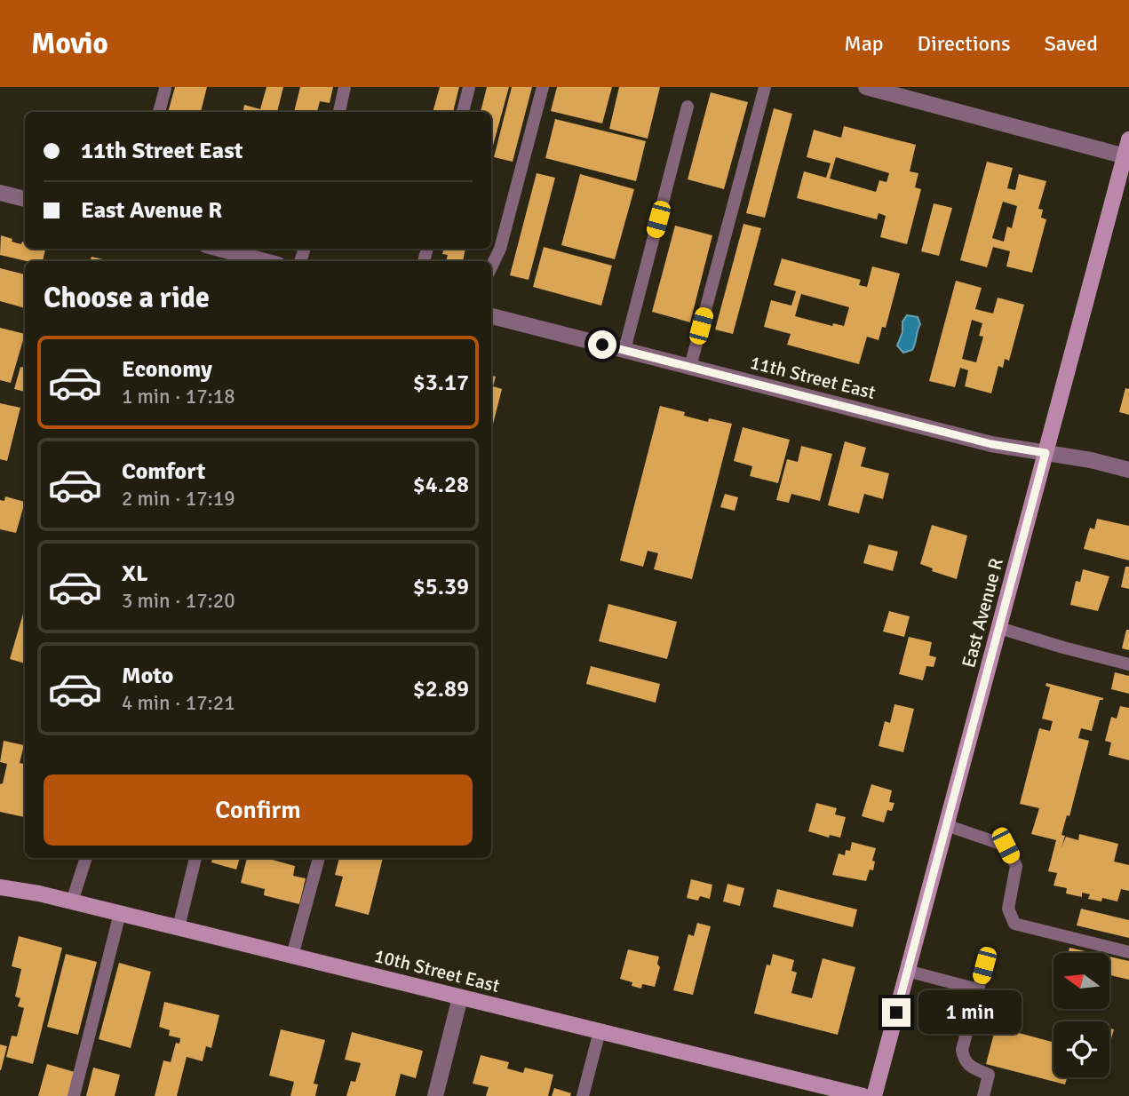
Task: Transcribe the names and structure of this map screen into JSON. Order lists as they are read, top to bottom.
{
  "streets": {
    "main road": ["East Avenue R", "10th Street East"],
    "street": ["11th Street East"]
  },
  "crossings": [
    ["11th Street East", "East Avenue R"]
  ],
  "north": "left",
  "page": {
    "header": "Movio",
    "nav": ["Map", "Directions", "Saved"],
    "banner": ["11th Street East", "East Avenue R"],
    "heading": "Choose a ride",
    "list": [
      {
        "name": "Economy",
        "note": "1 min · 17:18",
        "value": "$3.17"
      },
      {
        "name": "Comfort",
        "note": "2 min · 17:19",
        "value": "$4.28"
      },
      {
        "name": "XL",
        "note": "3 min · 17:20",
        "value": "$5.39"
      },
      {
        "name": "Moto",
        "note": "4 min · 17:21",
        "value": "$2.89"
      }
    ],
    "buttons": "Confirm",
    "bubble": "1 min"
  }
}
